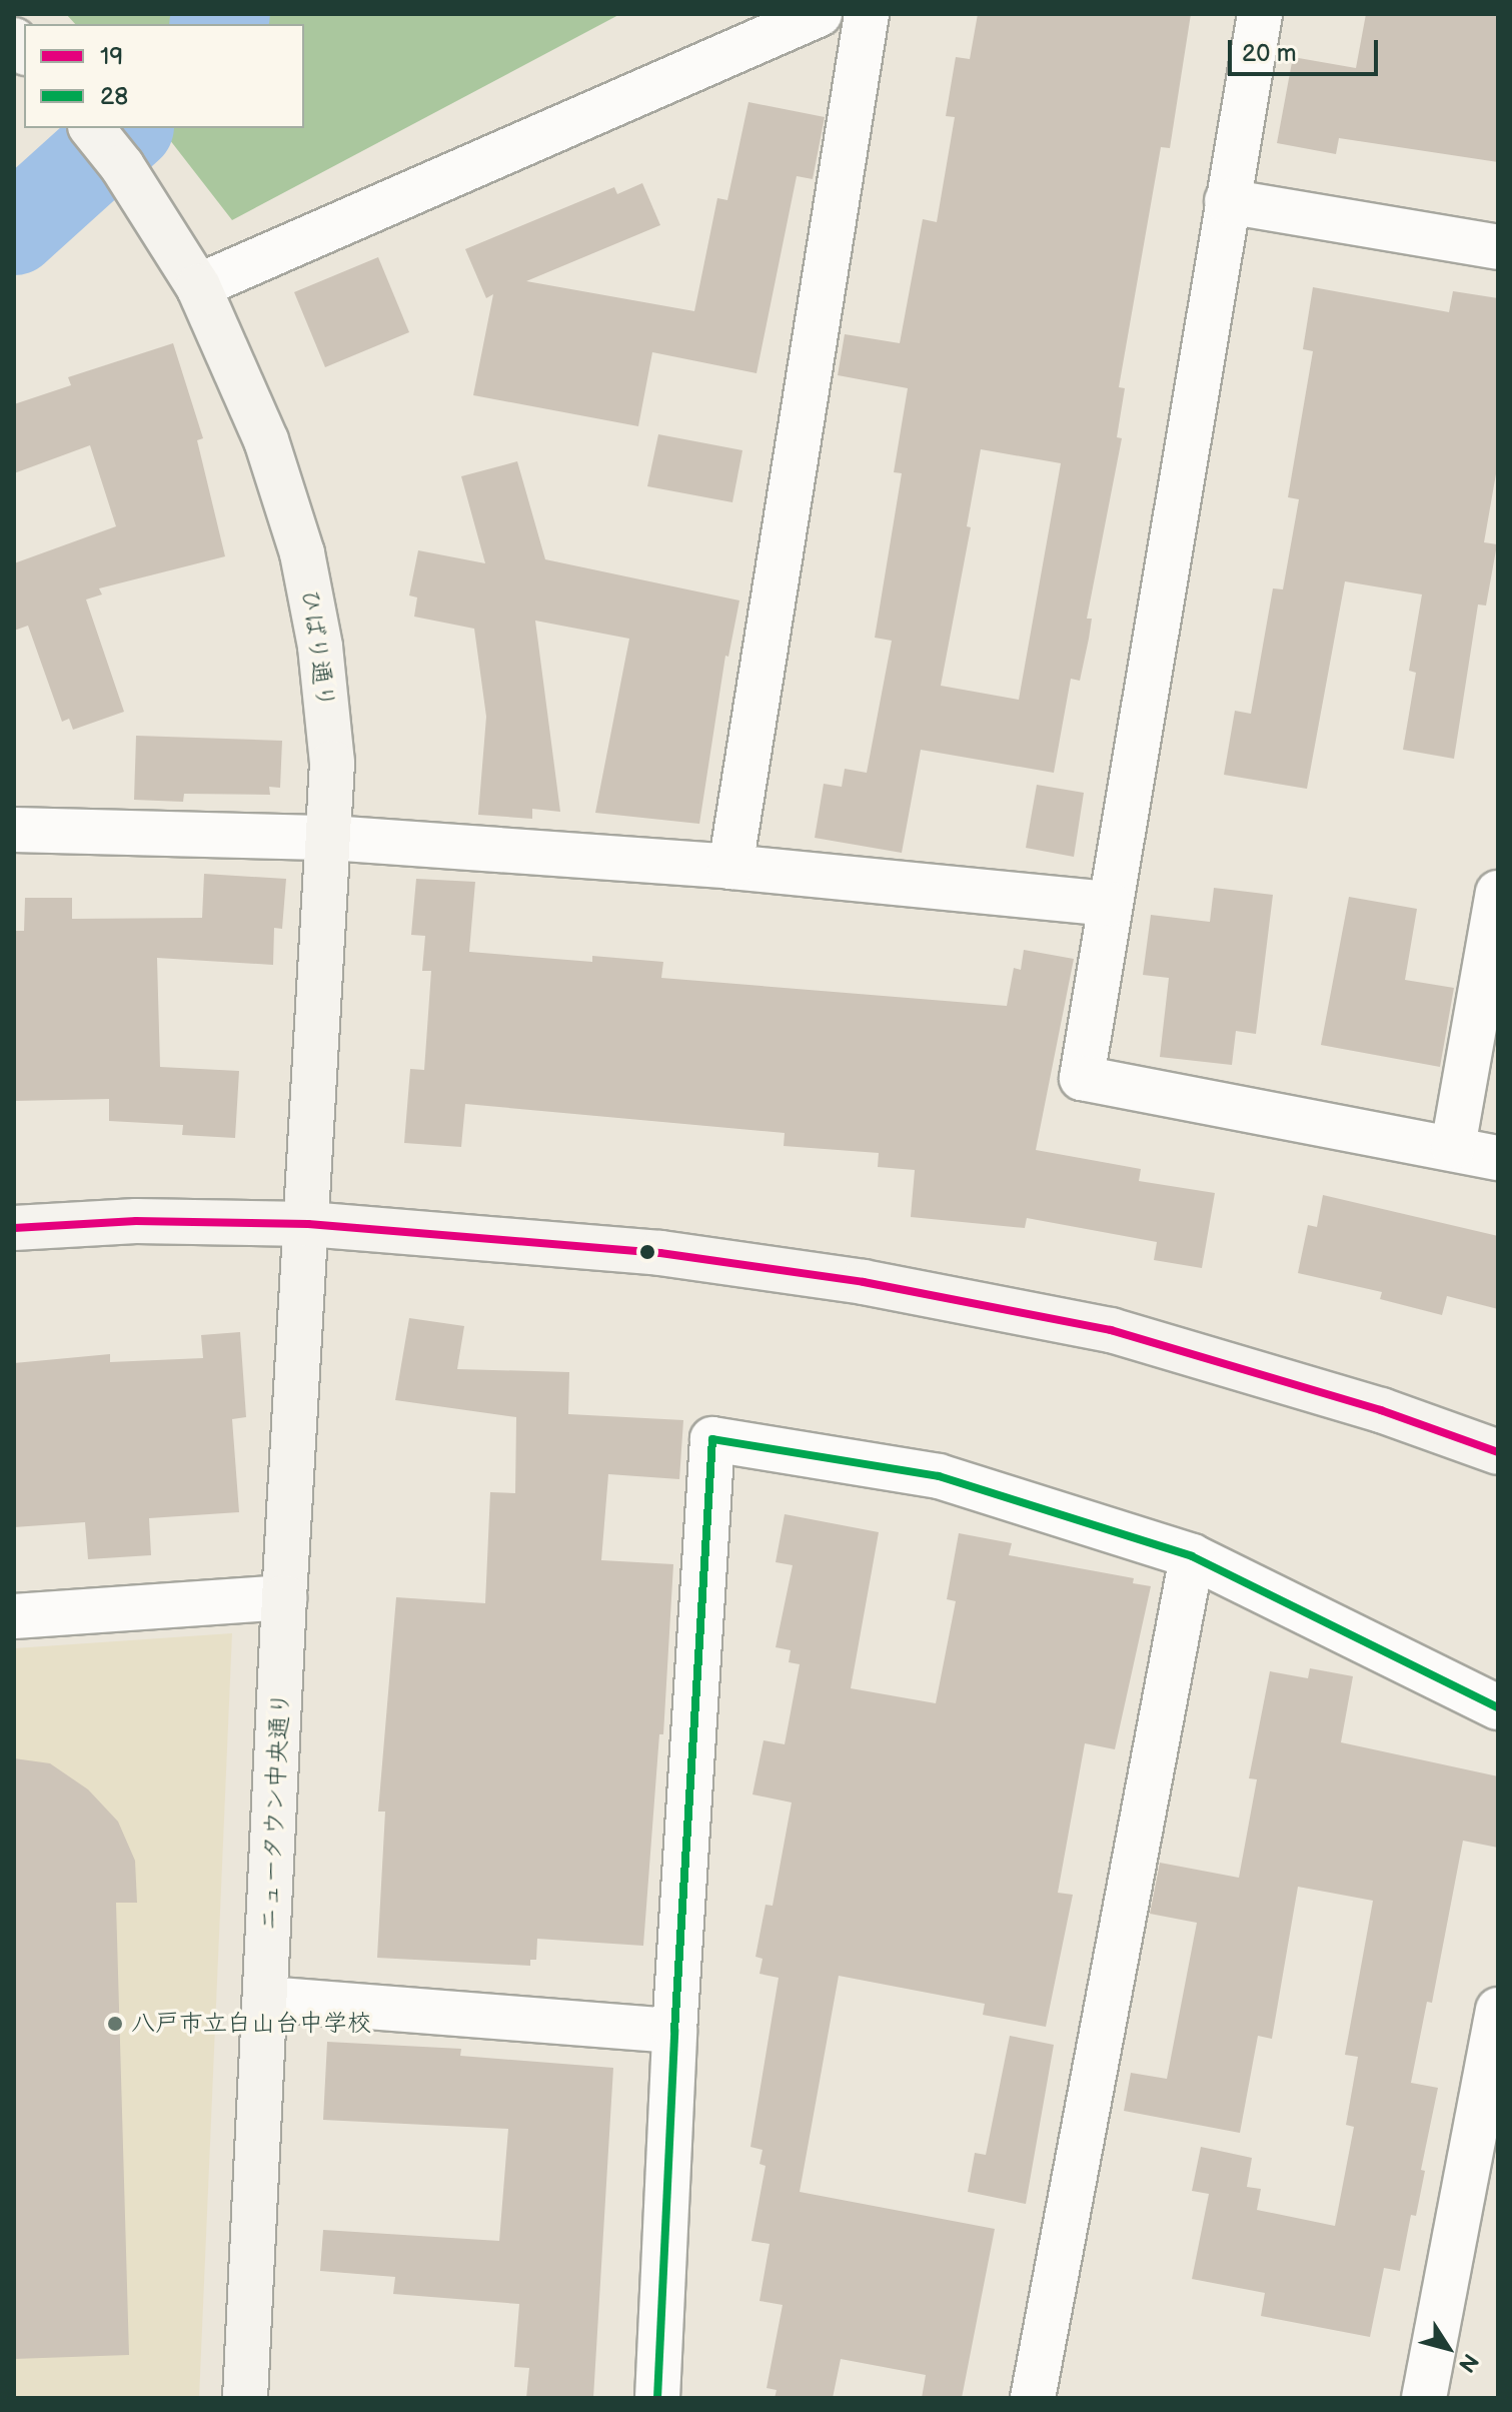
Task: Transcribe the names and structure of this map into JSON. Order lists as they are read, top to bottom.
{
  "streets": {
    "street": ["ひばり通り", "ニュータウン中央通り"]
  },
  "crossings": [
    ["ひばり通り", "ニュータウン中央通り"]
  ],
  "places": ["八戸市立白山台中学校"],
  "lines": ["transit line 19", "transit line 28"],
  "legend": ["19", "28"],
  "scale_bar": "20 m",
  "north": "bottom right"
}
